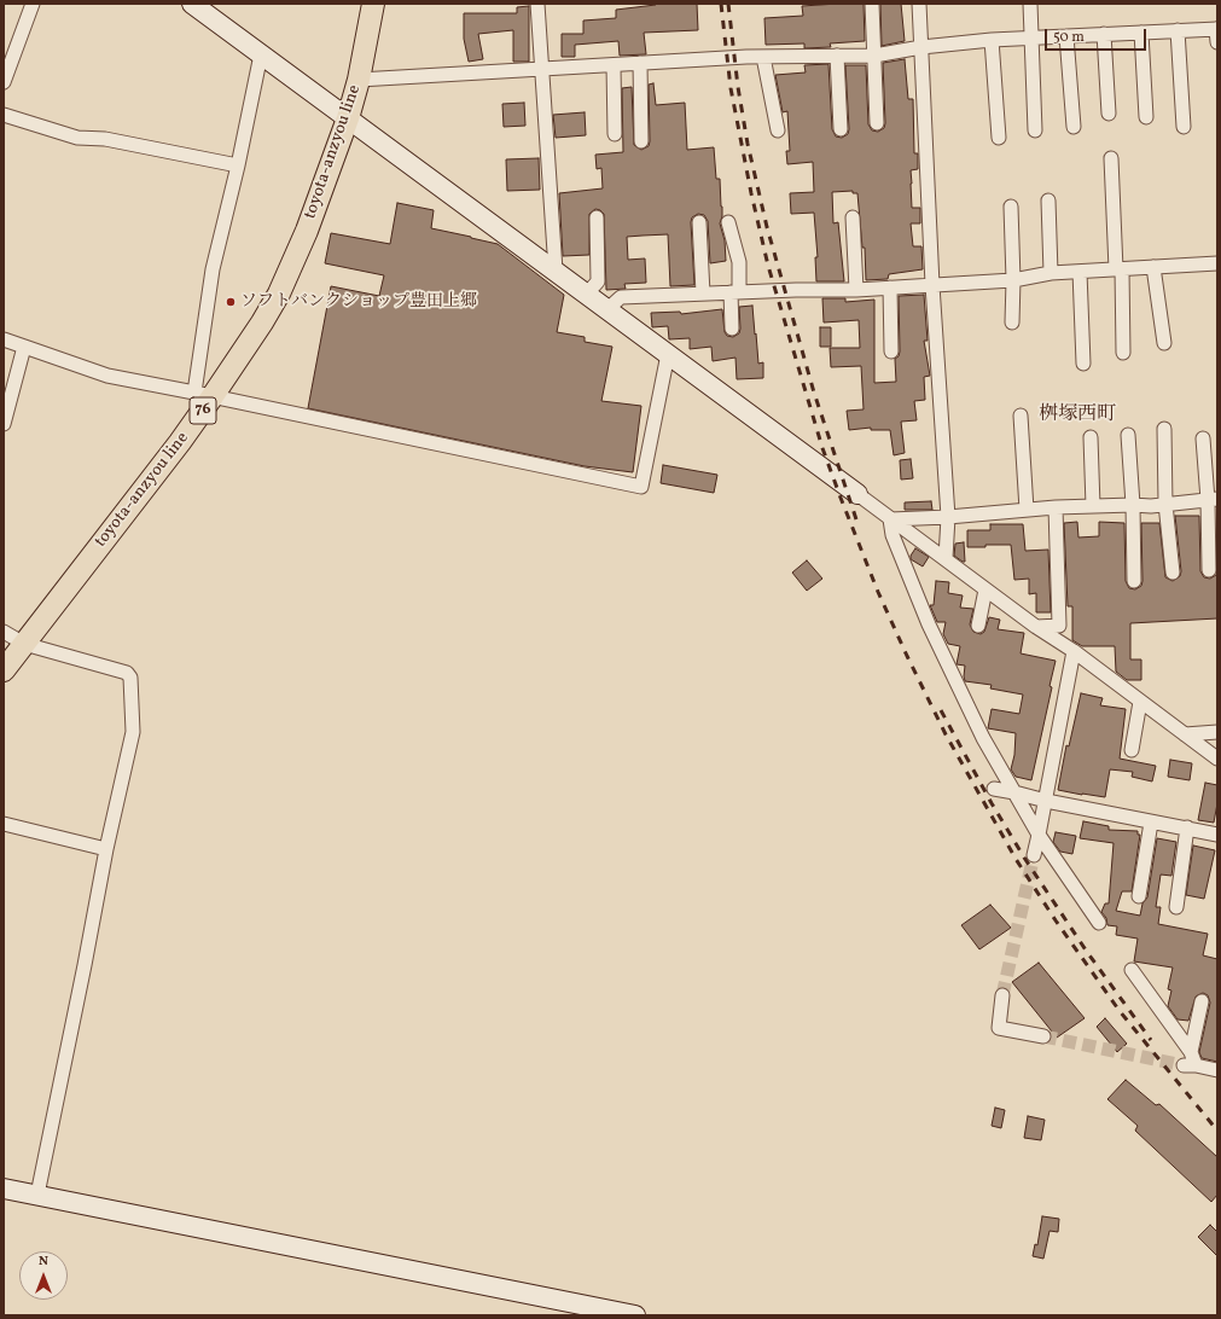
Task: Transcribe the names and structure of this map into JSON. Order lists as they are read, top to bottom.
{
  "streets": {
    "main road": ["toyota-anzyou line", "76"]
  },
  "districts": ["桝塚西町"],
  "places": ["ソフトバンクショップ豊田上郷"],
  "scale_bar": "50 m",
  "north": "top"
}
